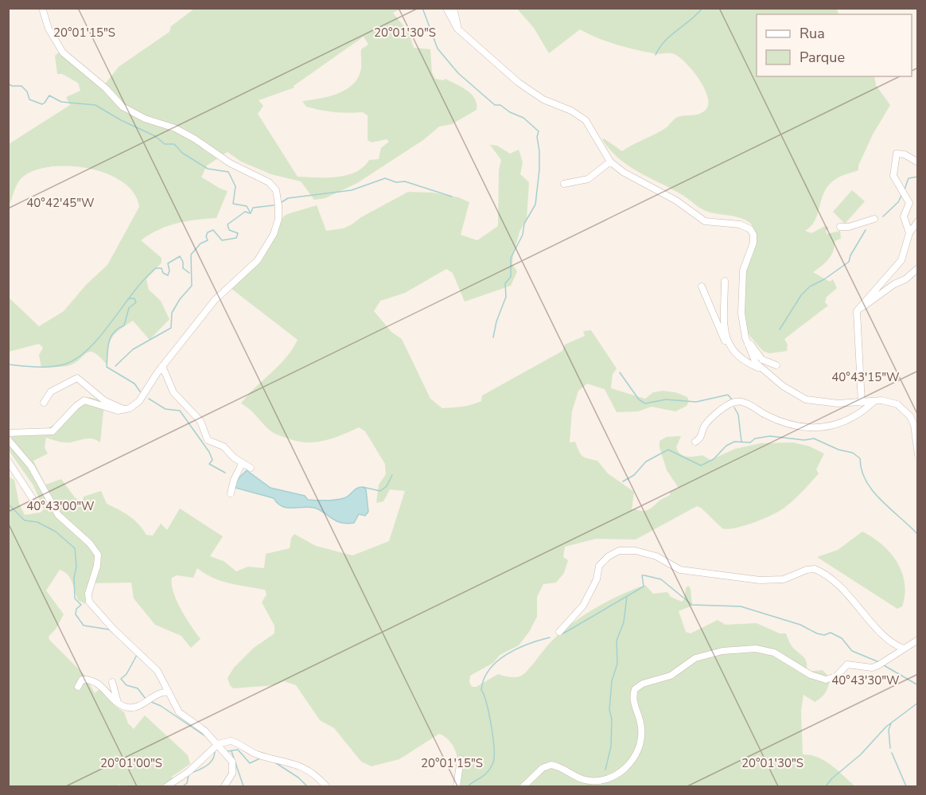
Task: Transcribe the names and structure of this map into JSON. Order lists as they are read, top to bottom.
{
  "legend": ["Rua", "Parque"],
  "coordinates": [
    "20°01'15\"S",
    "20°01'30\"S",
    "40°42'45\"W",
    "40°43'15\"W",
    "40°43'00\"W",
    "40°43'30\"W",
    "20°01'00\"S"
  ]
}
